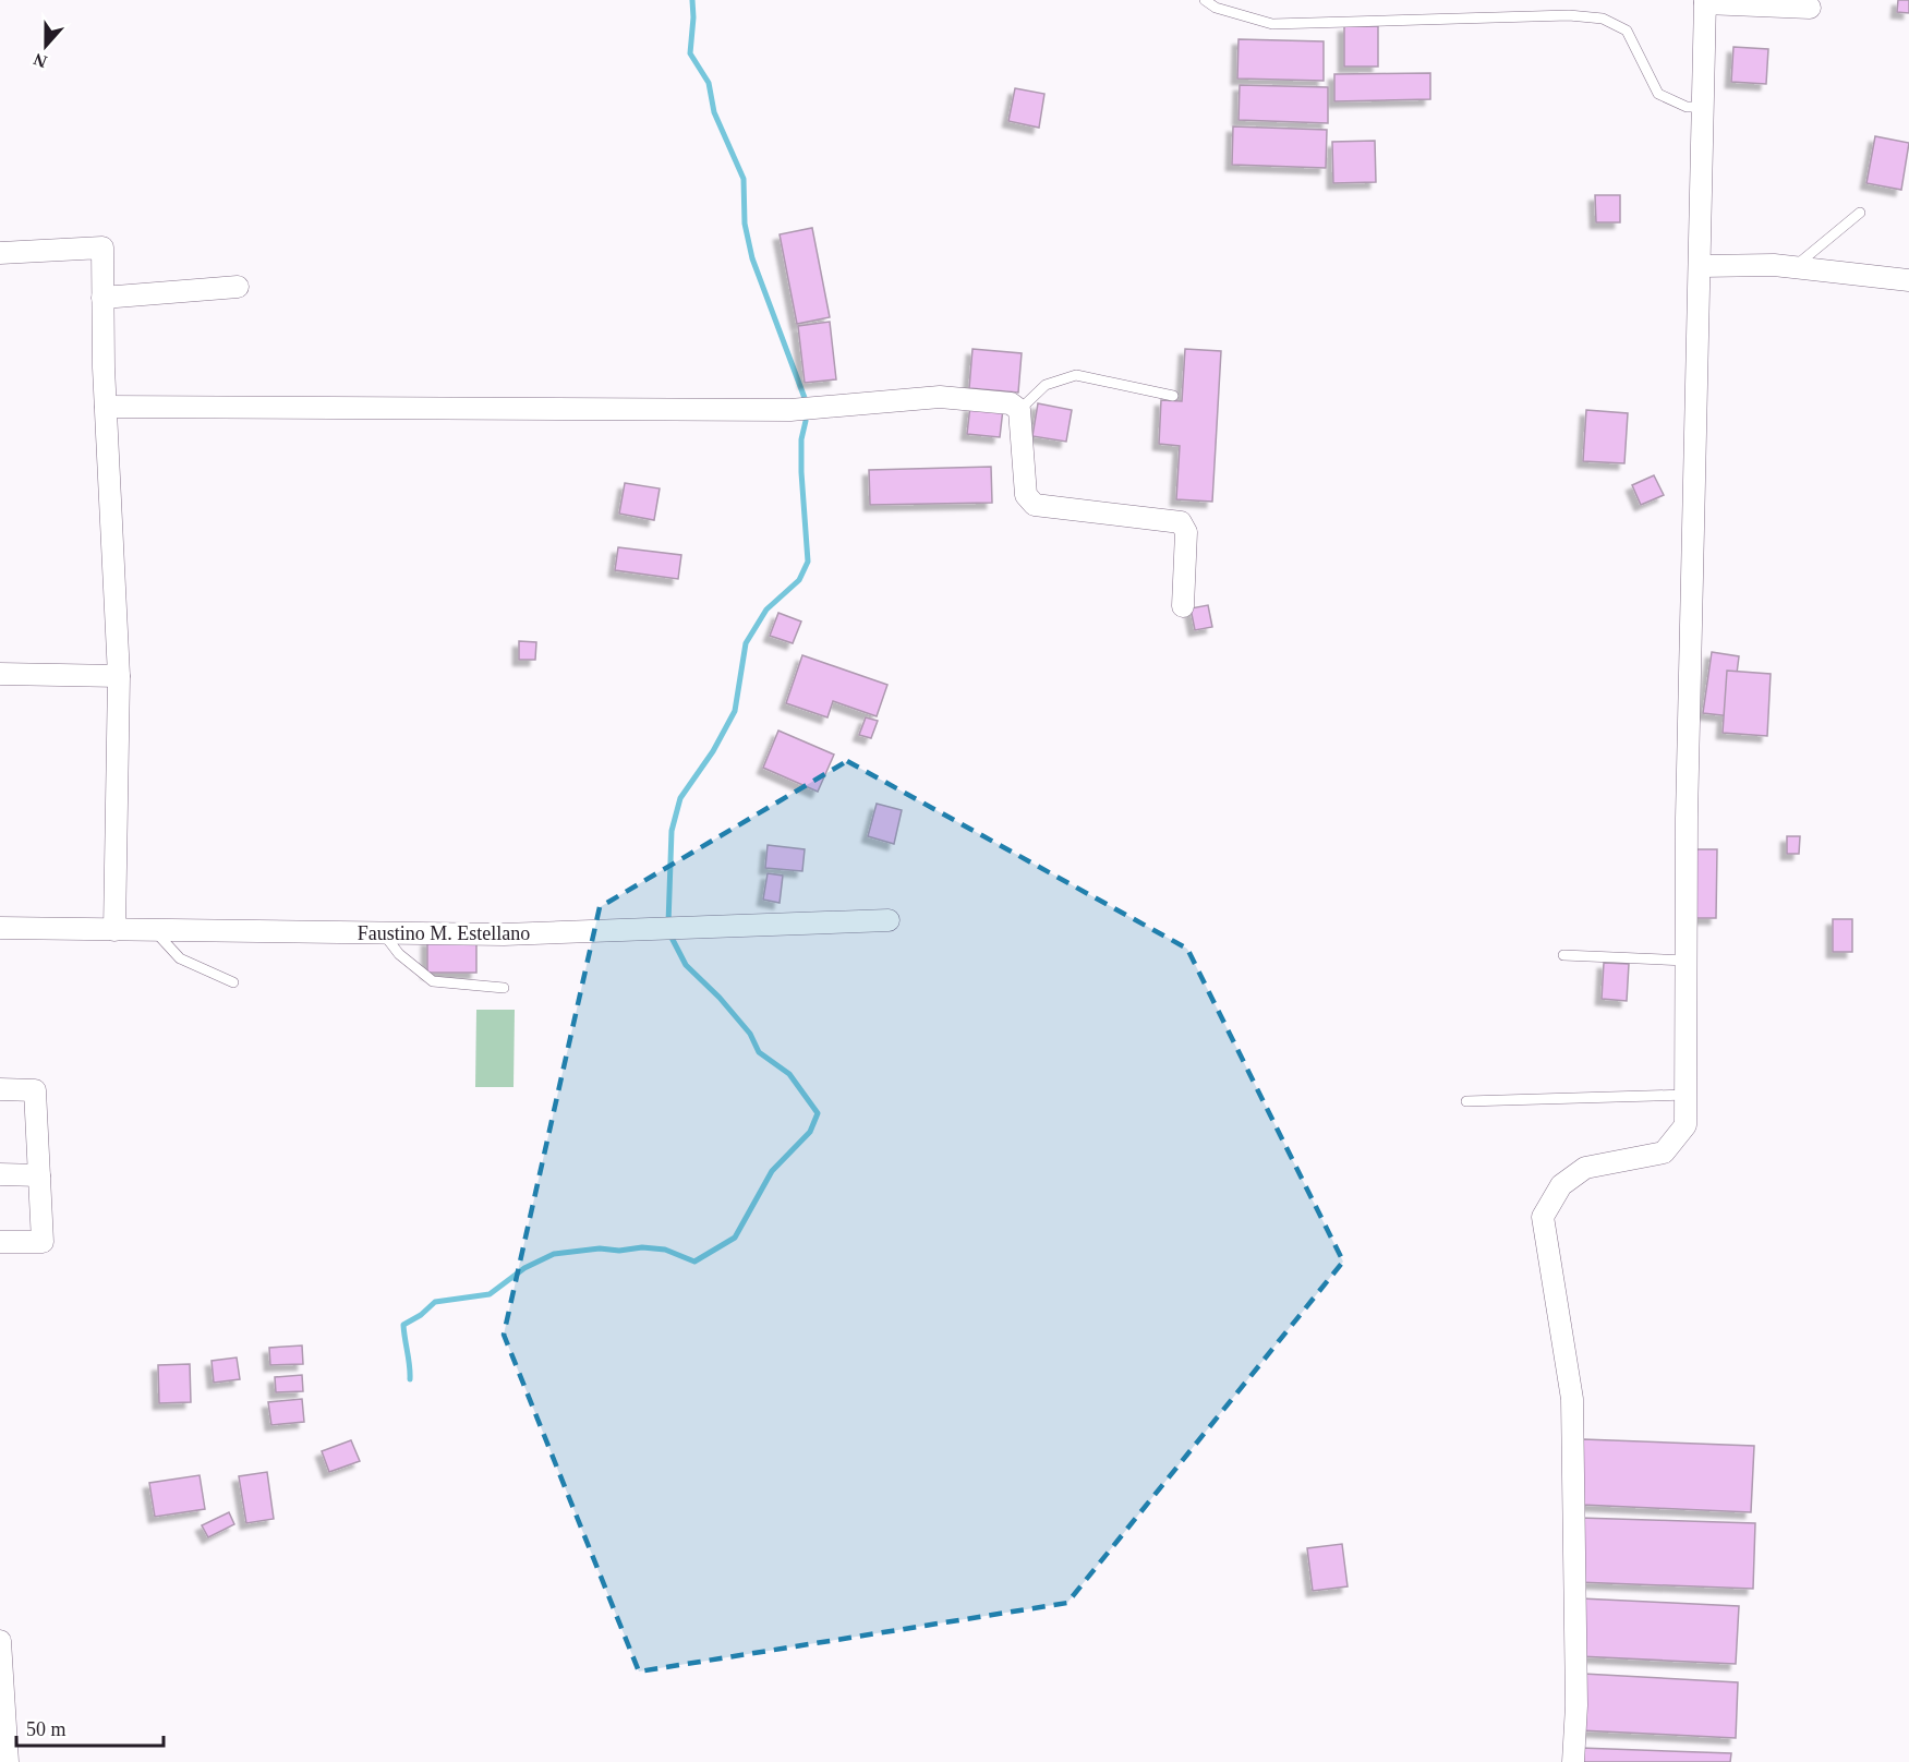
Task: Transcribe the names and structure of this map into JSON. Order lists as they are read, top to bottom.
{
  "streets": {
    "street": ["Faustino M. Estellano"]
  },
  "scale_bar": "50 m",
  "north": "bottom"
}
